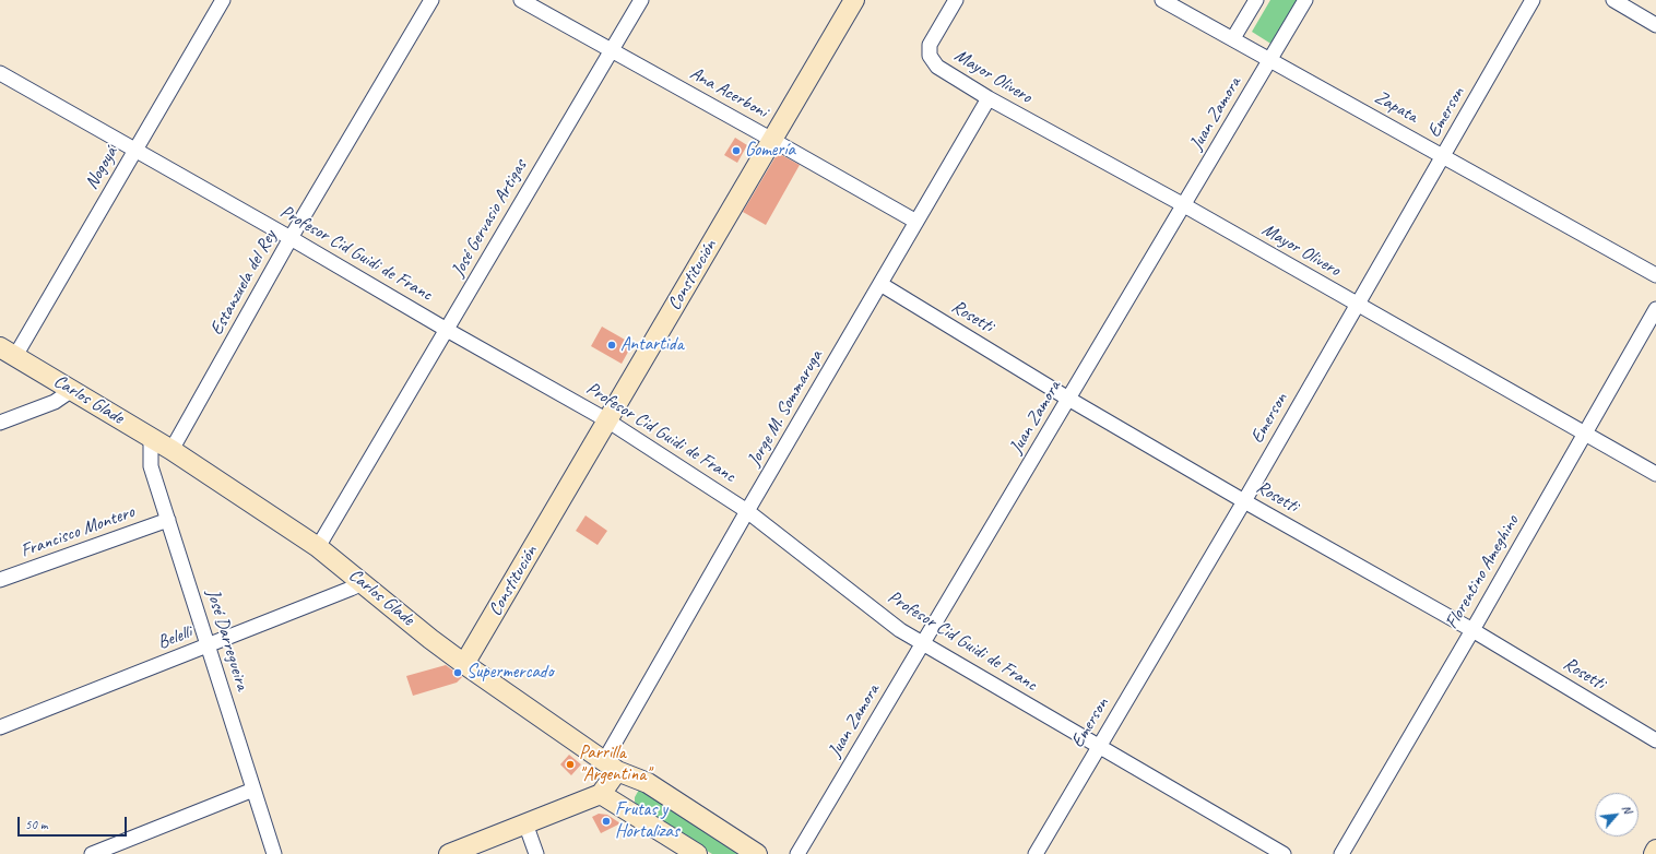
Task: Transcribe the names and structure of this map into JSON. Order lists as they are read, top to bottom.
{
  "streets": {
    "street": [
      "Mayor Olivero",
      "Ana Acerboni",
      "Zapata",
      "Emerson",
      "Juan Zamora",
      "Nogoyá",
      "José Gervasio Artigas",
      "Profesor Cid Guidi de Franc",
      "Constitución",
      "Estanzuela del Rey",
      "Rosetti",
      "Carlos Glade",
      "Jorge M. Sommaruga",
      "Francisco Montero",
      "Florentino Ameghino",
      "Belelli",
      "José Darregueira"
    ]
  },
  "crossings": [
    ["Mayor Olivero", "Emerson"],
    ["Mayor Olivero", "Juan Zamora"],
    ["Mayor Olivero", "Jorge M. Sommaruga"],
    ["Mayor Olivero", "Florentino Ameghino"],
    ["Ana Acerboni", "José Gervasio Artigas"],
    ["Ana Acerboni", "Constitución"],
    ["Ana Acerboni", "Jorge M. Sommaruga"],
    ["Zapata", "Emerson"],
    ["Zapata", "Juan Zamora"],
    ["Emerson", "Profesor Cid Guidi de Franc"],
    ["Emerson", "Rosetti"],
    ["Juan Zamora", "Profesor Cid Guidi de Franc"],
    ["Juan Zamora", "Rosetti"],
    ["Nogoyá", "Profesor Cid Guidi de Franc"],
    ["Nogoyá", "Carlos Glade"],
    ["José Gervasio Artigas", "Profesor Cid Guidi de Franc"],
    ["José Gervasio Artigas", "Carlos Glade"],
    ["Profesor Cid Guidi de Franc", "Constitución"],
    ["Profesor Cid Guidi de Franc", "Estanzuela del Rey"],
    ["Profesor Cid Guidi de Franc", "Jorge M. Sommaruga"],
    ["Constitución", "Carlos Glade"],
    ["Estanzuela del Rey", "Carlos Glade"],
    ["Rosetti", "Jorge M. Sommaruga"],
    ["Rosetti", "Florentino Ameghino"],
    ["Carlos Glade", "Jorge M. Sommaruga"],
    ["Carlos Glade", "Belelli"],
    ["Carlos Glade", "José Darregueira"],
    ["Francisco Montero", "José Darregueira"],
    ["Belelli", "José Darregueira"]
  ],
  "places": [
    "Gomería",
    "Antartida",
    "Supermercado",
    "Parrilla \"Argentina\"",
    "Frutas y Hortalizas"
  ],
  "scale_bar": "50 m",
  "north": "top right"
}
